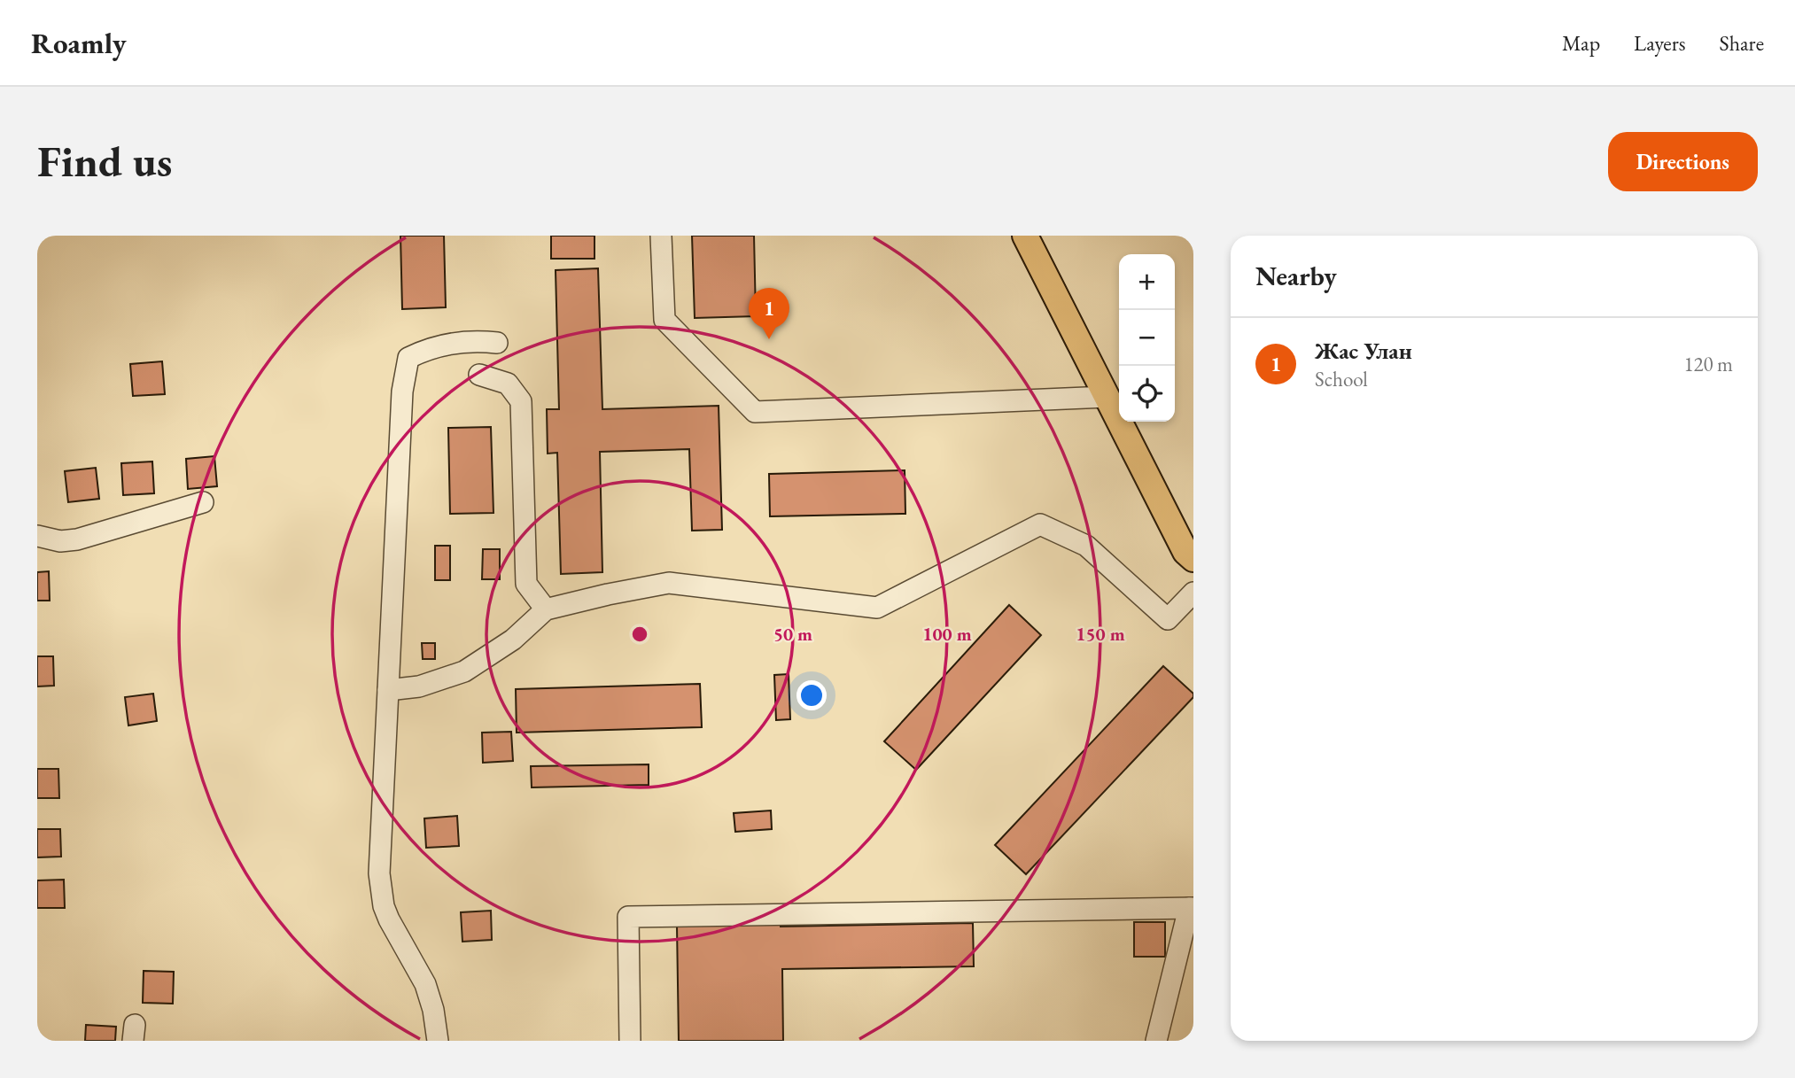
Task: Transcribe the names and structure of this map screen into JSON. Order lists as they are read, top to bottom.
{
  "page": {
    "header": "Roamly",
    "nav": ["Map", "Layers", "Share"],
    "buttons": "Directions",
    "title": "Find us",
    "heading": "Nearby",
    "map_buttons": ["+", "−"],
    "pins": "1",
    "list": [
      {
        "mark": "1",
        "name": "Жас Улан",
        "note": "School",
        "value": "120 m"
      }
    ]
  },
  "rings": ["50 m", "100 m", "150 m"]
}
